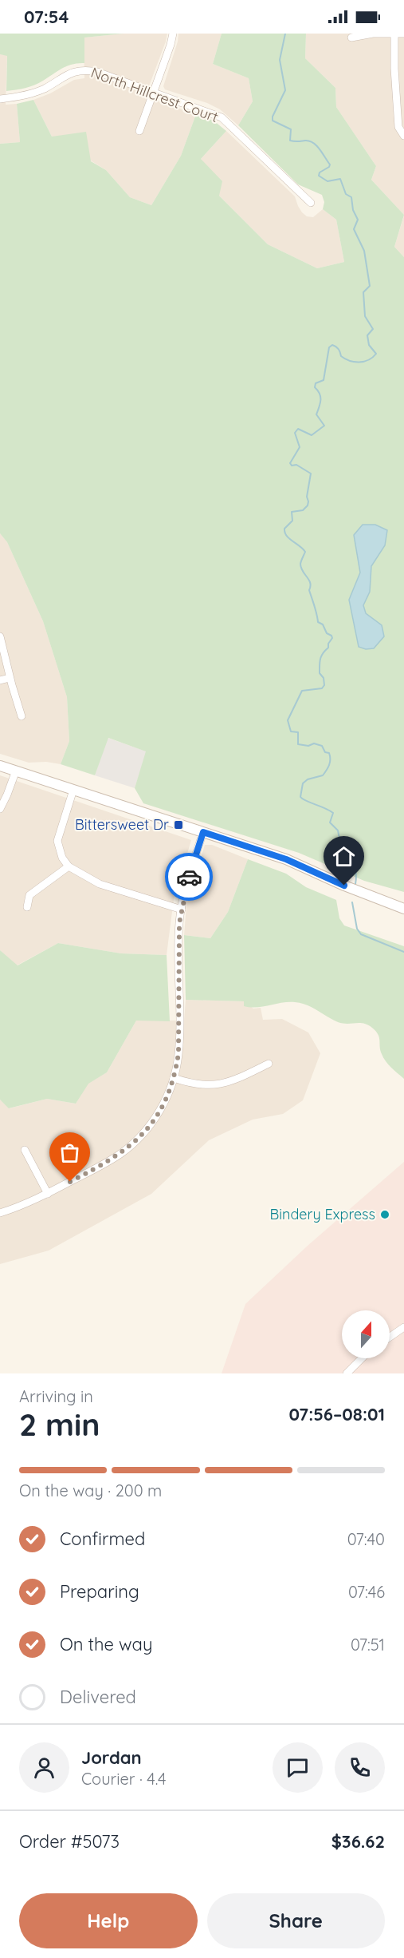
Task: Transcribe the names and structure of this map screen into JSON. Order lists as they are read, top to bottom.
{
  "streets": {
    "street": ["North Hillcrest Court"]
  },
  "places": {
    "transit": ["Bittersweet Dr"],
    "other": ["Bindery Express"]
  },
  "north": "top",
  "page": {
    "status": "07:54",
    "heading": ["2 min", "Arriving in", "07:56–08:01"],
    "panel": [
      "Jordan",
      "Courier · 4.4",
      "Order #5073",
      "$36.62"
    ],
    "bar": "On the way · 200 m",
    "list": [
      ["Confirmed", "07:40"],
      ["Preparing", "07:46"],
      ["On the way", "07:51"],
      "Delivered"
    ],
    "buttons": ["Help", "Share"]
  }
}
